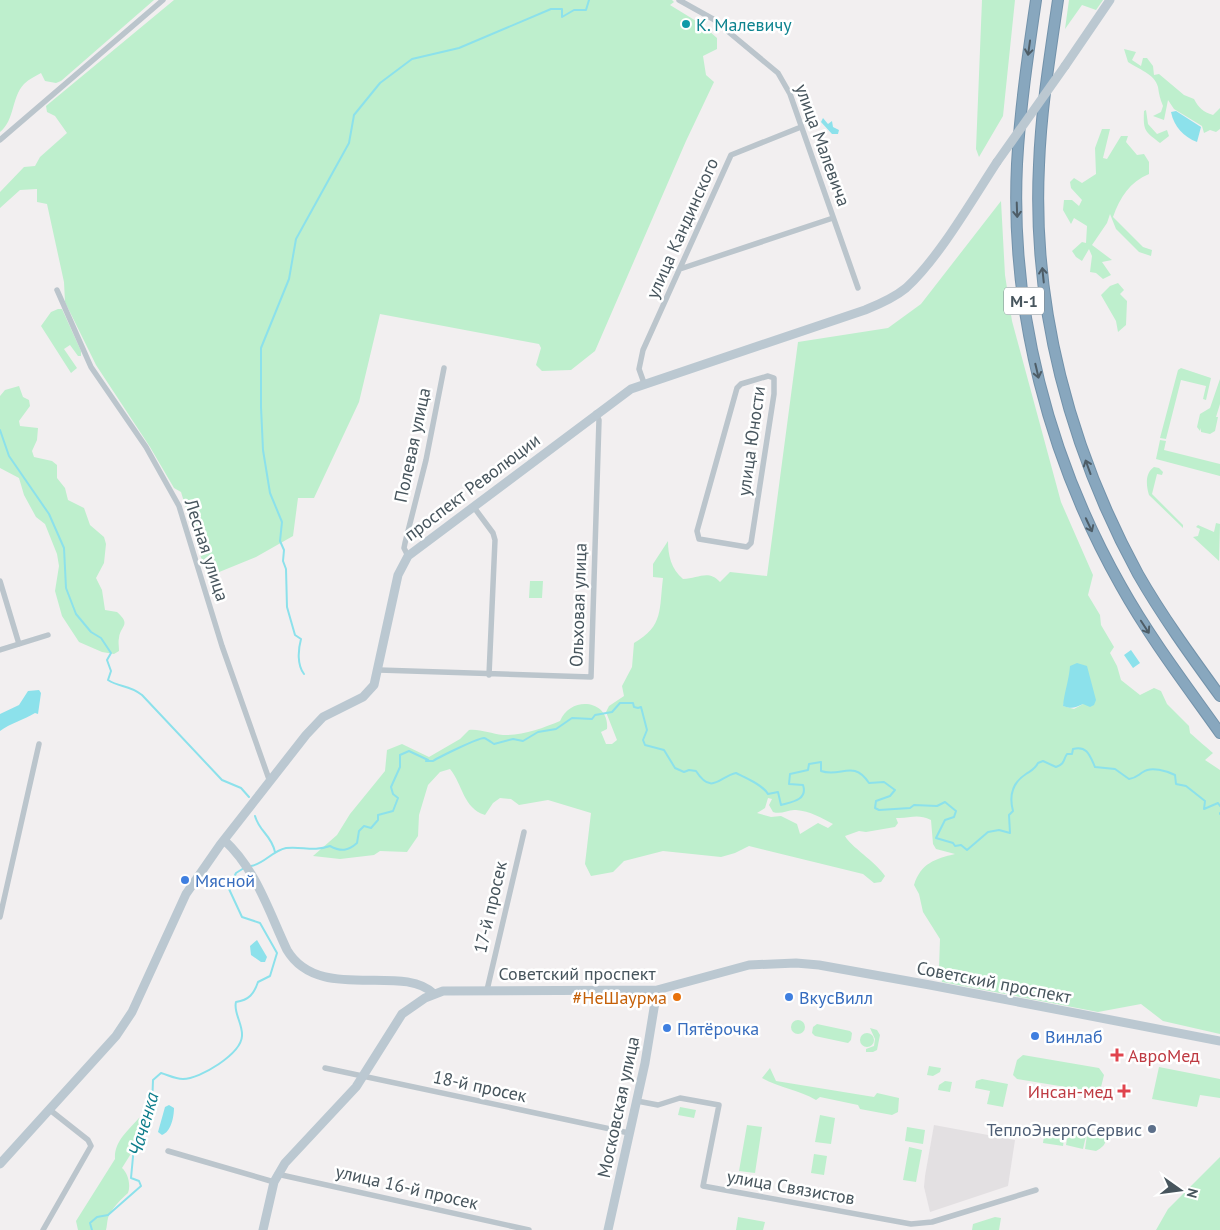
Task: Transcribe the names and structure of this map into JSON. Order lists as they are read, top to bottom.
{
  "streets": {
    "highway": ["М-1"],
    "street": [
      "улица Малевича",
      "улица Кандинского",
      "улица Юности",
      "Полевая улица",
      "проспект Революции",
      "Лесная улица",
      "Ольховая улица",
      "17-й просек",
      "Советский проспект",
      "18-й просек",
      "Московская улица",
      "улица 16-й просек",
      "улица Связистов"
    ]
  },
  "crossings": [
    ["улица Малевича", "улица Кандинского"],
    ["улица Кандинского", "проспект Революции"],
    ["Полевая улица", "проспект Революции"],
    ["проспект Революции", "Лесная улица"],
    ["проспект Революции", "Ольховая улица"],
    ["17-й просек", "Советский проспект"],
    ["Советский проспект", "18-й просек"],
    ["Советский проспект", "Московская улица"],
    ["Советский проспект", "улица 16-й просек"],
    ["18-й просек", "Московская улица"],
    ["Московская улица", "улица Связистов"]
  ],
  "water": ["Чаченка"],
  "places": {
    "other": [
      "К. Малевичу",
      "Мясной",
      "#НеШаурма",
      "ВкусВилл",
      "Пятёрочка",
      "Винлаб",
      "ТеплоЭнергоСервис"
    ],
    "health": ["АвроМед", "Инсан-мед"]
  },
  "north": "right"
}
